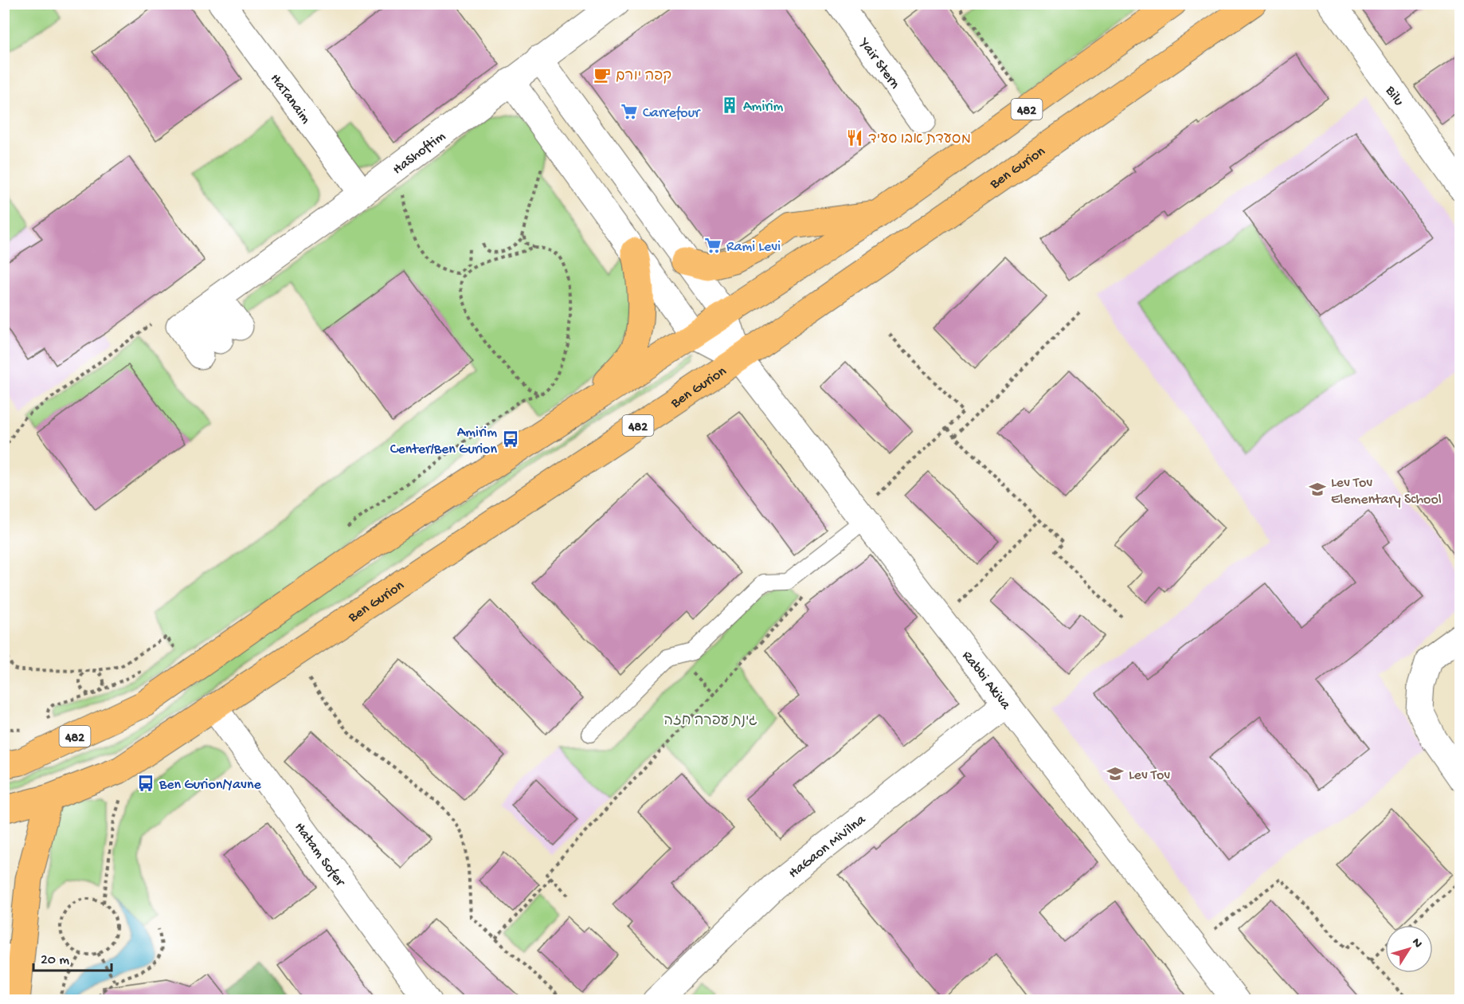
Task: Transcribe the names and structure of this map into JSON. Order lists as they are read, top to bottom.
{
  "streets": {
    "main road": ["482", "Ben Gurion"],
    "street": [
      "Yair Stern",
      "Bilu",
      "HaTanaim",
      "HaShoftim",
      "Rabbi Akiva",
      "HaGaon MiVilna",
      "Hatam Sofer"
    ]
  },
  "crossings": [
    ["HaTanaim", "HaShoftim"],
    ["Ben Gurion", "Rabbi Akiva"],
    ["Ben Gurion", "Hatam Sofer"],
    ["Rabbi Akiva", "HaGaon MiVilna"]
  ],
  "parks": ["גינת עפרה חזה"],
  "places": {
    "cafe": ["קפה יורם"],
    "building": ["Amirim"],
    "supermarket": ["Carrefour", "Rami Levi"],
    "restaurant": ["מסעדת אבו סעיד"],
    "bus stop": ["Amirim Center/Ben Gurion", "Ben Gurion/Yavne"],
    "school or university": ["Lev Tov Elementary School", "Lev Tov"]
  },
  "scale_bar": "20 m",
  "north": "top right"
}
